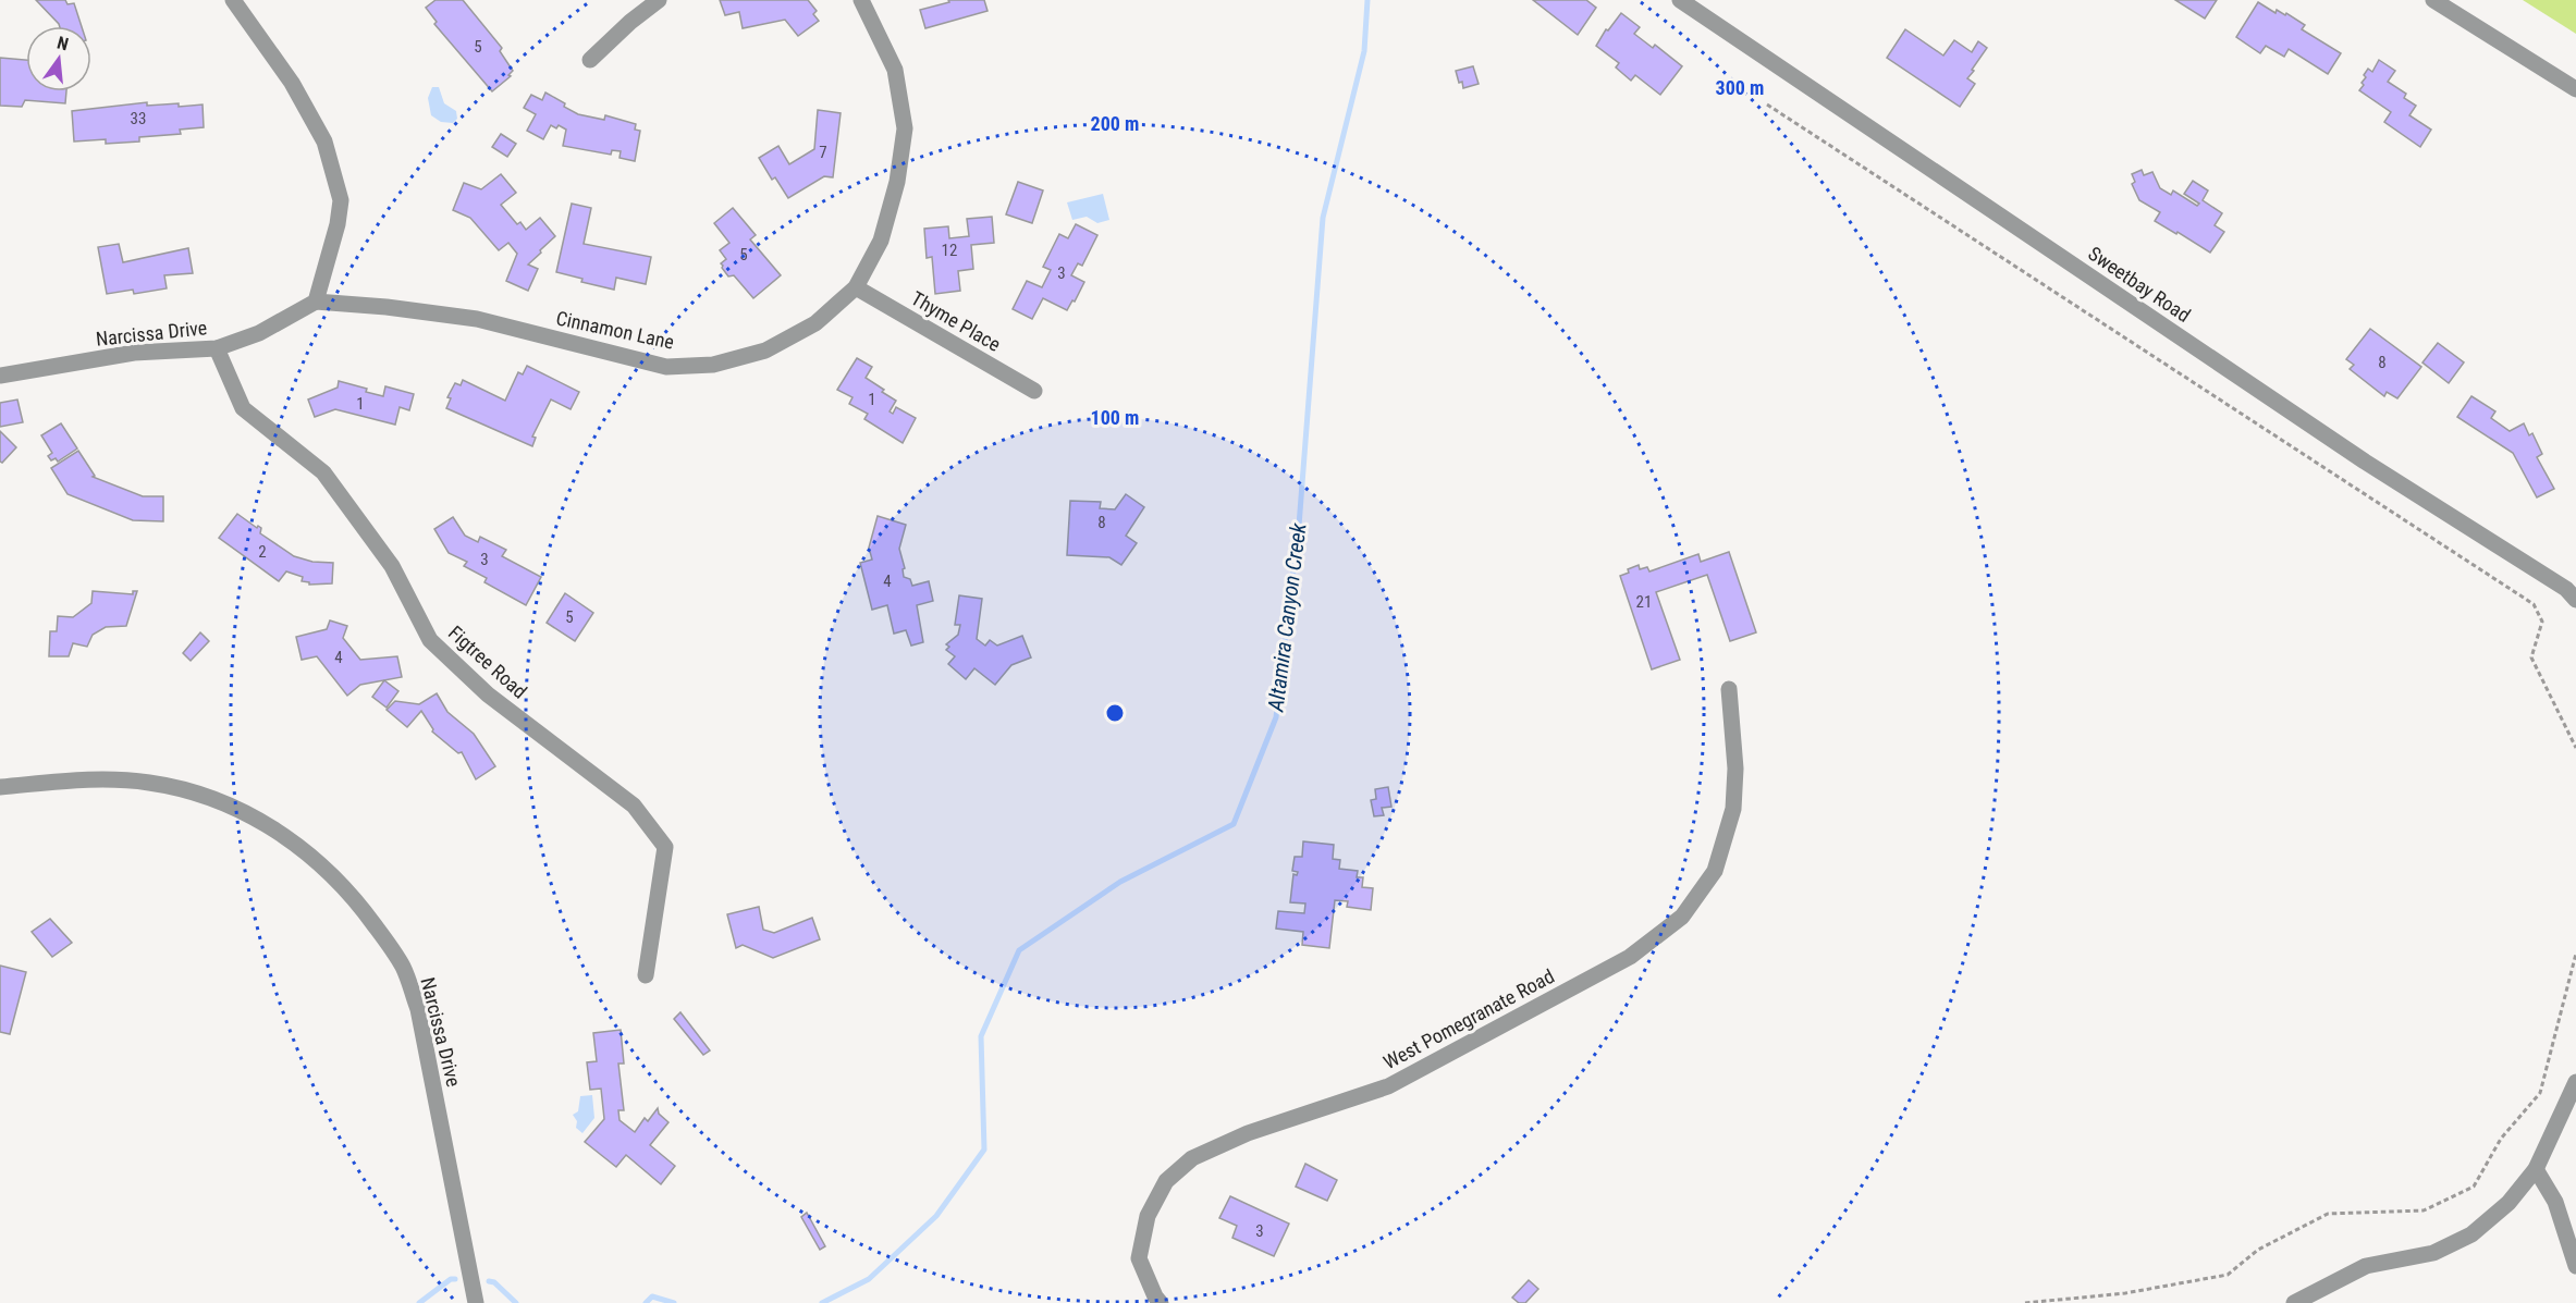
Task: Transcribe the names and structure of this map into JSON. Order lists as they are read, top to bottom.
{
  "streets": {
    "street": [
      "Sweetbay Road",
      "Thyme Place",
      "Cinnamon Lane",
      "Narcissa Drive",
      "Figtree Road",
      "West Pomegranate Road"
    ]
  },
  "crossings": [
    ["Thyme Place", "Cinnamon Lane"],
    ["Cinnamon Lane", "Narcissa Drive"],
    ["Narcissa Drive", "Figtree Road"]
  ],
  "water": ["Altamira Canyon Creek"],
  "house_numbers": [
    "5",
    "33",
    "7",
    "12",
    "5",
    "3",
    "8",
    "1",
    "1",
    "8",
    "2",
    "3",
    "4",
    "21",
    "5",
    "4",
    "3"
  ],
  "north": "top",
  "rings": ["300 m", "200 m", "100 m"]
}
